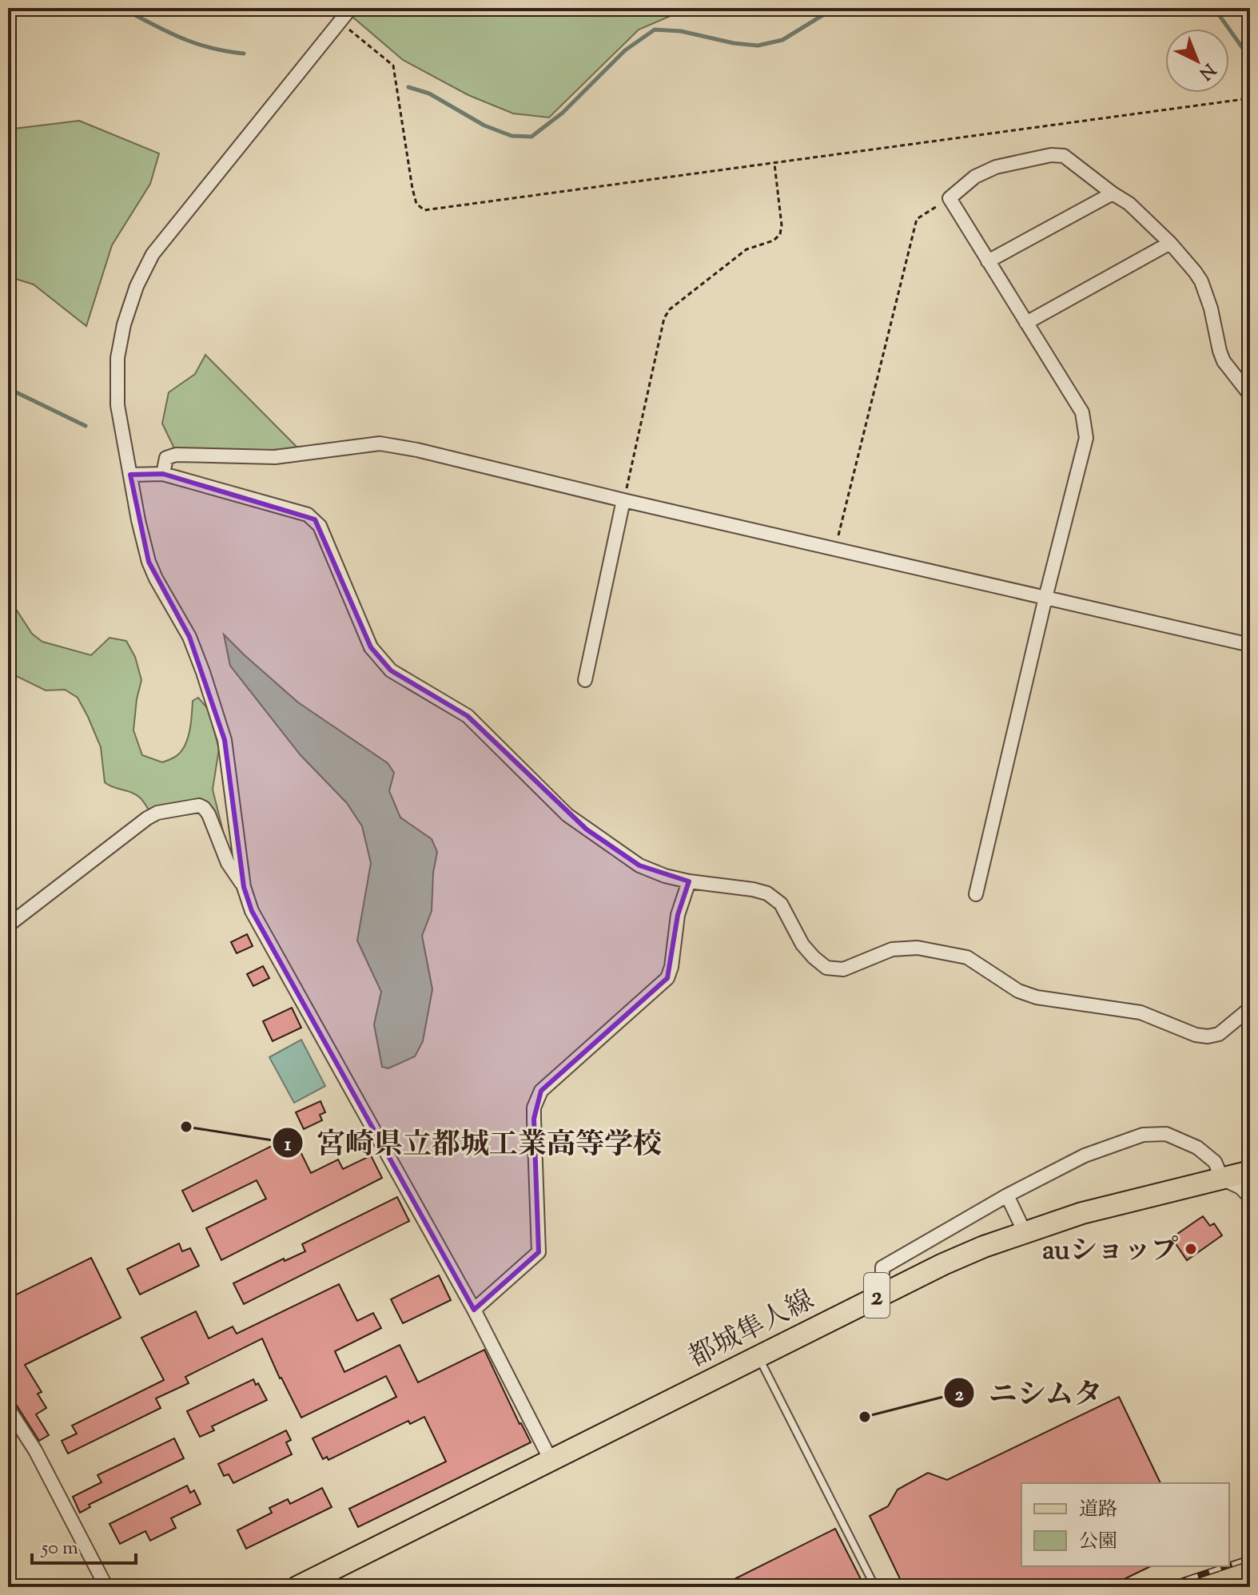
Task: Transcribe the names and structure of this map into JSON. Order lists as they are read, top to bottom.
{
  "streets": {
    "main road": ["2", "都城隼人線"]
  },
  "places": ["宮崎県立都城工業高等学校", "auショップ", "ニシムタ"],
  "legend": ["道路", "公園"],
  "scale_bar": "50 m",
  "north": "bottom right"
}
